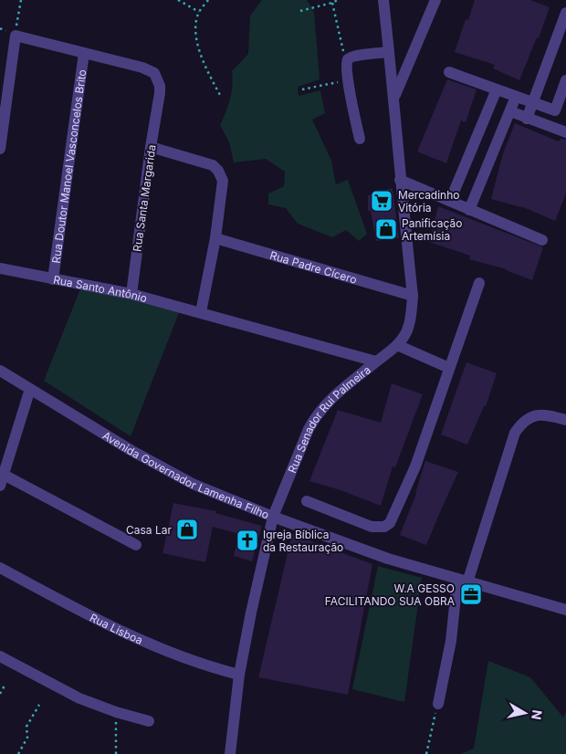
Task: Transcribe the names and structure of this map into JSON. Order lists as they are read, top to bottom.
{
  "streets": {
    "street": [
      "Rua Doutor Manoel Vasconcelos Brito",
      "Rua Santa Margarida",
      "Rua Padre Cícero",
      "Rua Santo Antônio",
      "Rua Senador Rui Palmeira",
      "Avenida Governador Lamenha Filho",
      "Rua Lisboa"
    ]
  },
  "crossings": [
    ["Rua Doutor Manoel Vasconcelos Brito", "Rua Santa Margarida"],
    ["Rua Doutor Manoel Vasconcelos Brito", "Rua Santo Antônio"],
    ["Rua Santa Margarida", "Rua Santo Antônio"],
    ["Rua Padre Cícero", "Rua Senador Rui Palmeira"],
    ["Rua Santo Antônio", "Rua Senador Rui Palmeira"],
    ["Rua Senador Rui Palmeira", "Avenida Governador Lamenha Filho"],
    ["Rua Senador Rui Palmeira", "Rua Lisboa"]
  ],
  "places": {
    "supermarket": ["Mercadinho Vitória"],
    "shop": ["Panificação Artemísia", "Casa Lar"],
    "church": ["Igreja Bíblica da Restauração"],
    "office": ["W.A GESSO FACILITANDO SUA OBRA"]
  },
  "north": "right"
}
